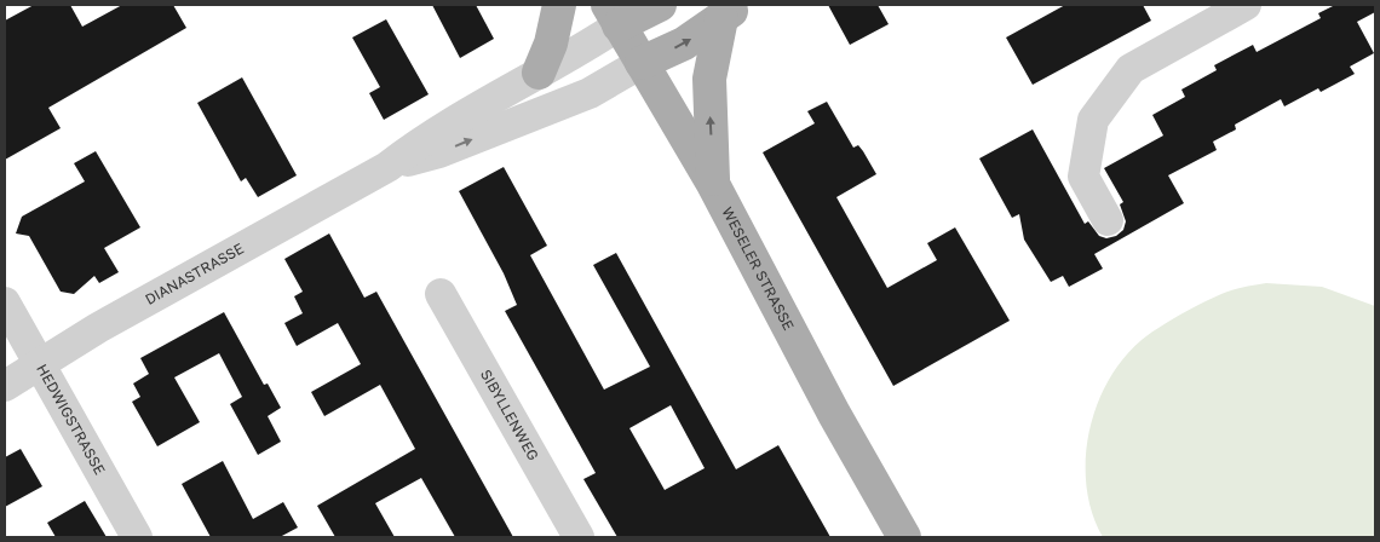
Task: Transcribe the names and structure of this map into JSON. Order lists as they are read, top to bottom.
{
  "streets": {
    "main road": ["WESELER STRASSE"],
    "street": ["DIANASTRASSE", "SIBYLLENWEG", "HEDWIGSTRASSE"]
  },
  "crossings": [
    ["WESELER STRASSE", "DIANASTRASSE"],
    ["DIANASTRASSE", "HEDWIGSTRASSE"]
  ]
}
